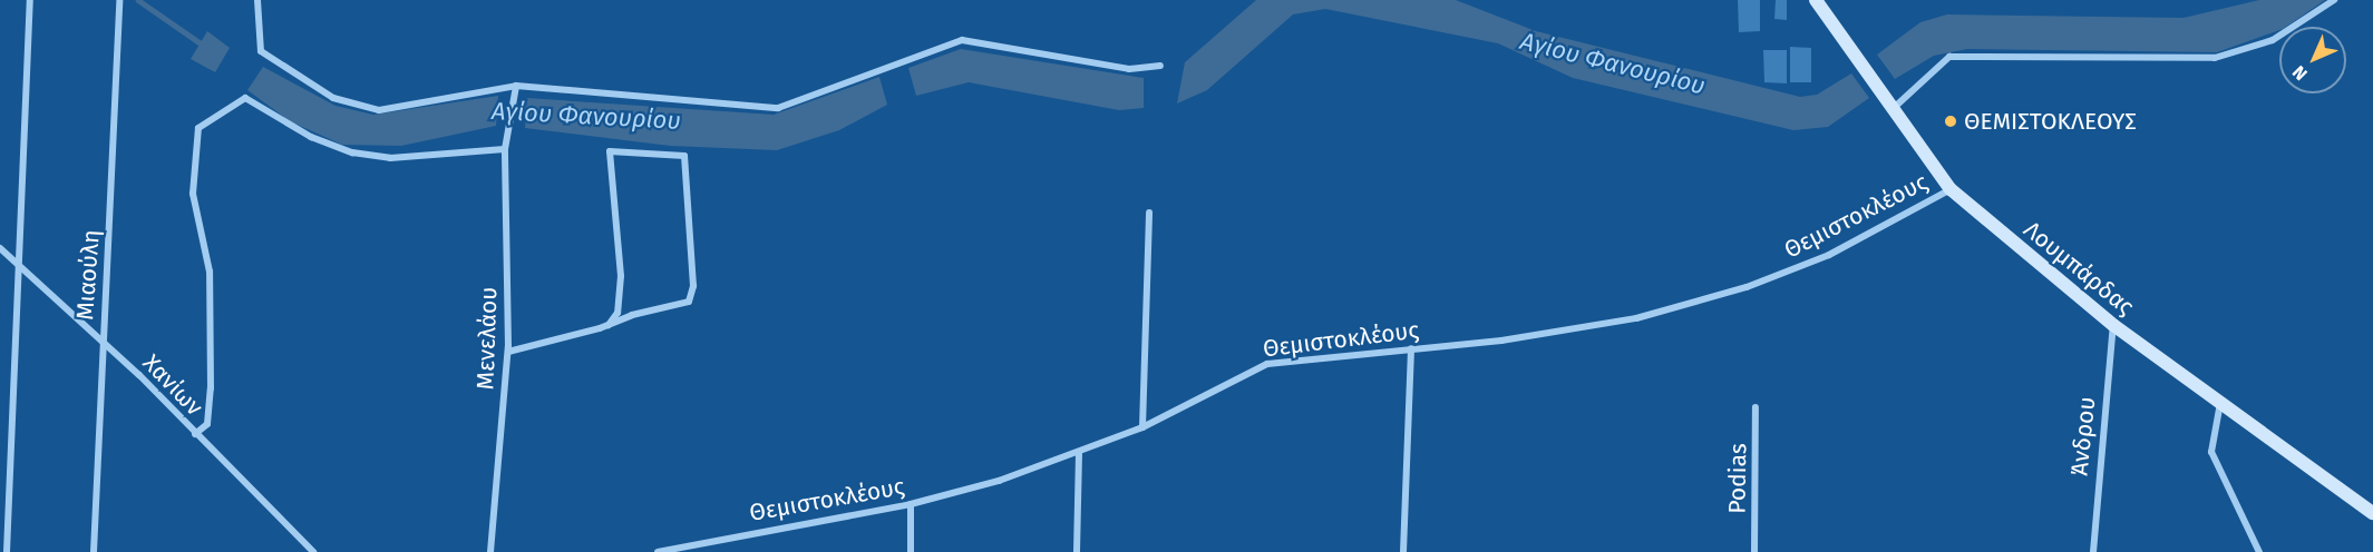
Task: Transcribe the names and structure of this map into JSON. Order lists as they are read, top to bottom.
{
  "streets": {
    "main road": ["Λουμπάρδας"],
    "street": [
      "Θεμιστοκλέους",
      "Μιαούλη",
      "Μενελάου",
      "Χανίων",
      "Άνδρου",
      "Podias"
    ]
  },
  "crossings": [
    ["Θεμιστοκλέους", "Λουμπάρδας"],
    ["Λουμπάρδας", "Άνδρου"],
    ["Μιαούλη", "Χανίων"]
  ],
  "water": ["Αγίου Φανουρίου"],
  "places": ["ΘΕΜΙΣΤΟΚΛΕΟΥΣ"],
  "north": "bottom left"
}
